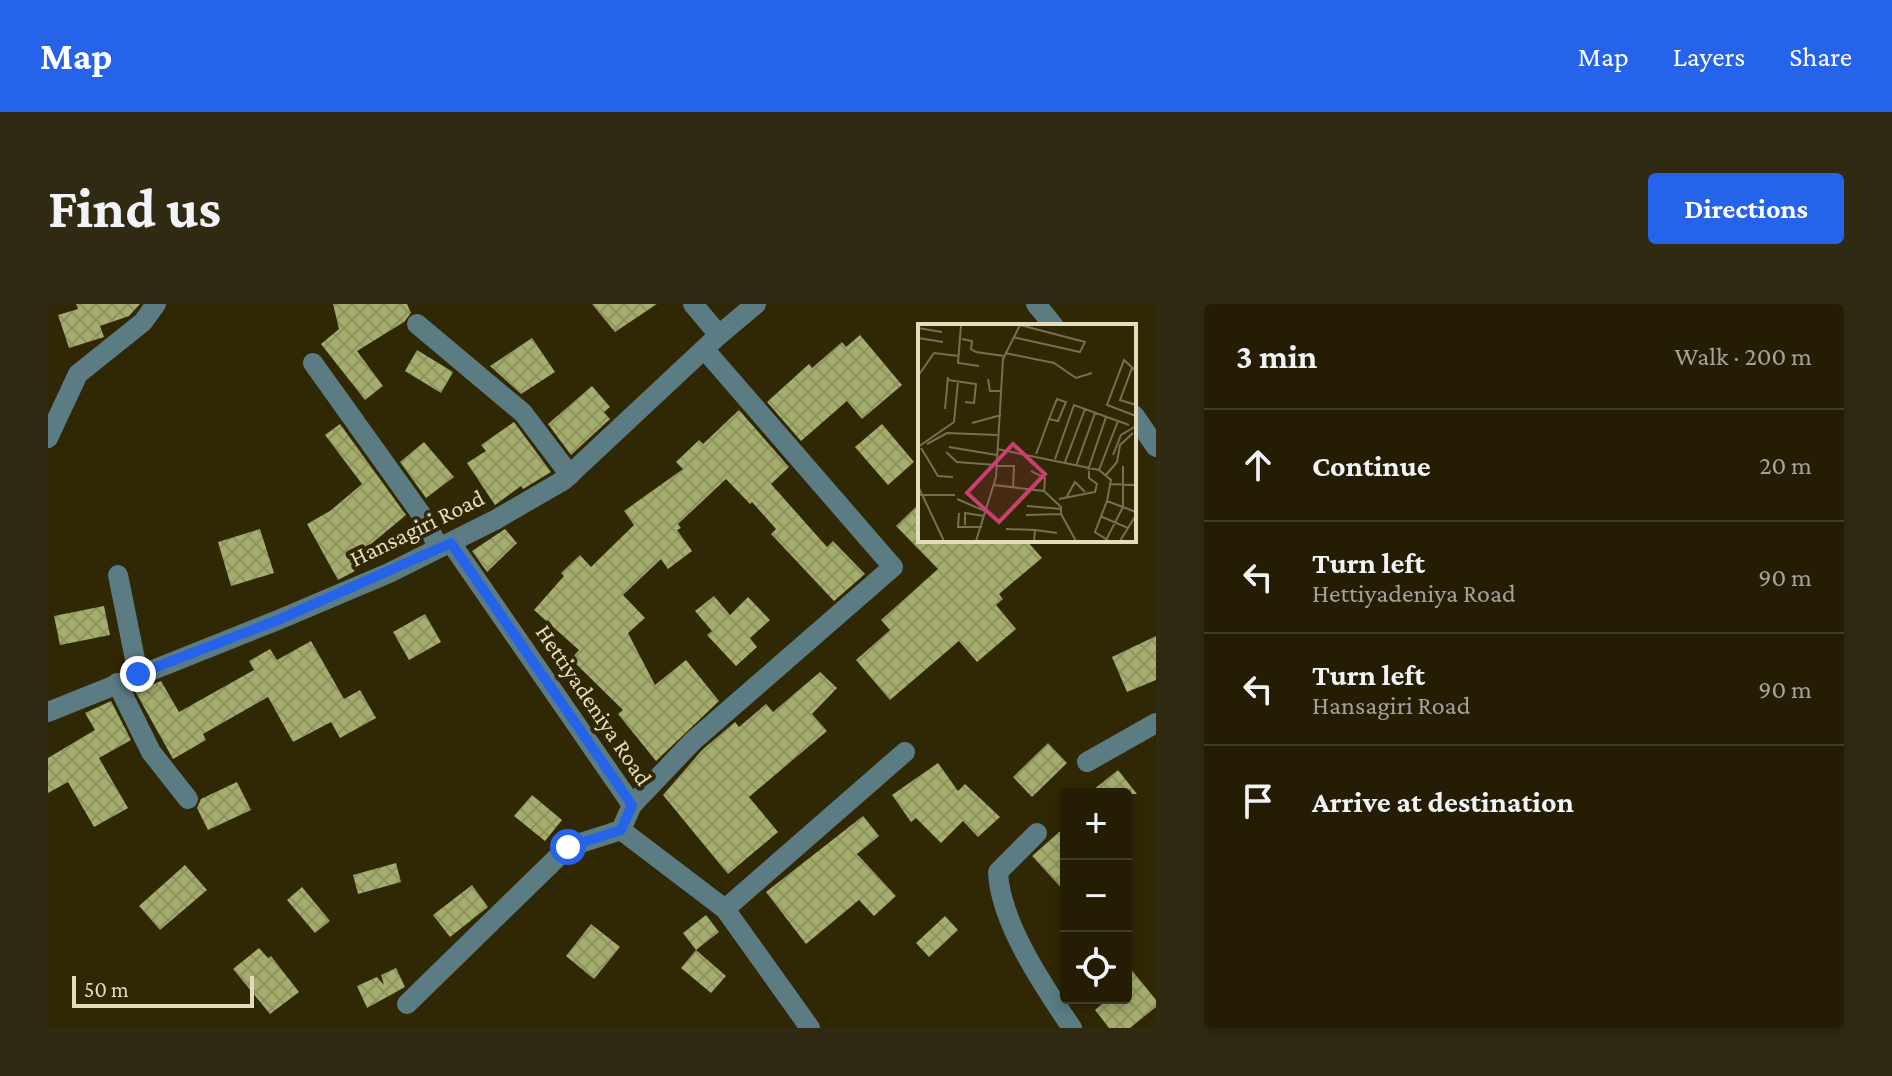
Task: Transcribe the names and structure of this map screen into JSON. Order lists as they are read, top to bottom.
{
  "streets": {
    "street": ["Hansagiri Road", "Hettiyadeniya Road"]
  },
  "crossings": [
    ["Hansagiri Road", "Hettiyadeniya Road"]
  ],
  "scale_bar": "50 m",
  "page": {
    "header": "Map",
    "nav": ["Map", "Layers", "Share"],
    "buttons": "Directions",
    "title": "Find us",
    "heading": ["3 min", "Walk · 200 m"],
    "list": [
      ["Continue", "20 m"],
      ["Turn left", "Hettiyadeniya Road", "90 m"],
      ["Turn left", "Hansagiri Road", "90 m"],
      "Arrive at destination"
    ],
    "map_buttons": ["+", "−"],
    "scale": "50 m"
  }
}
